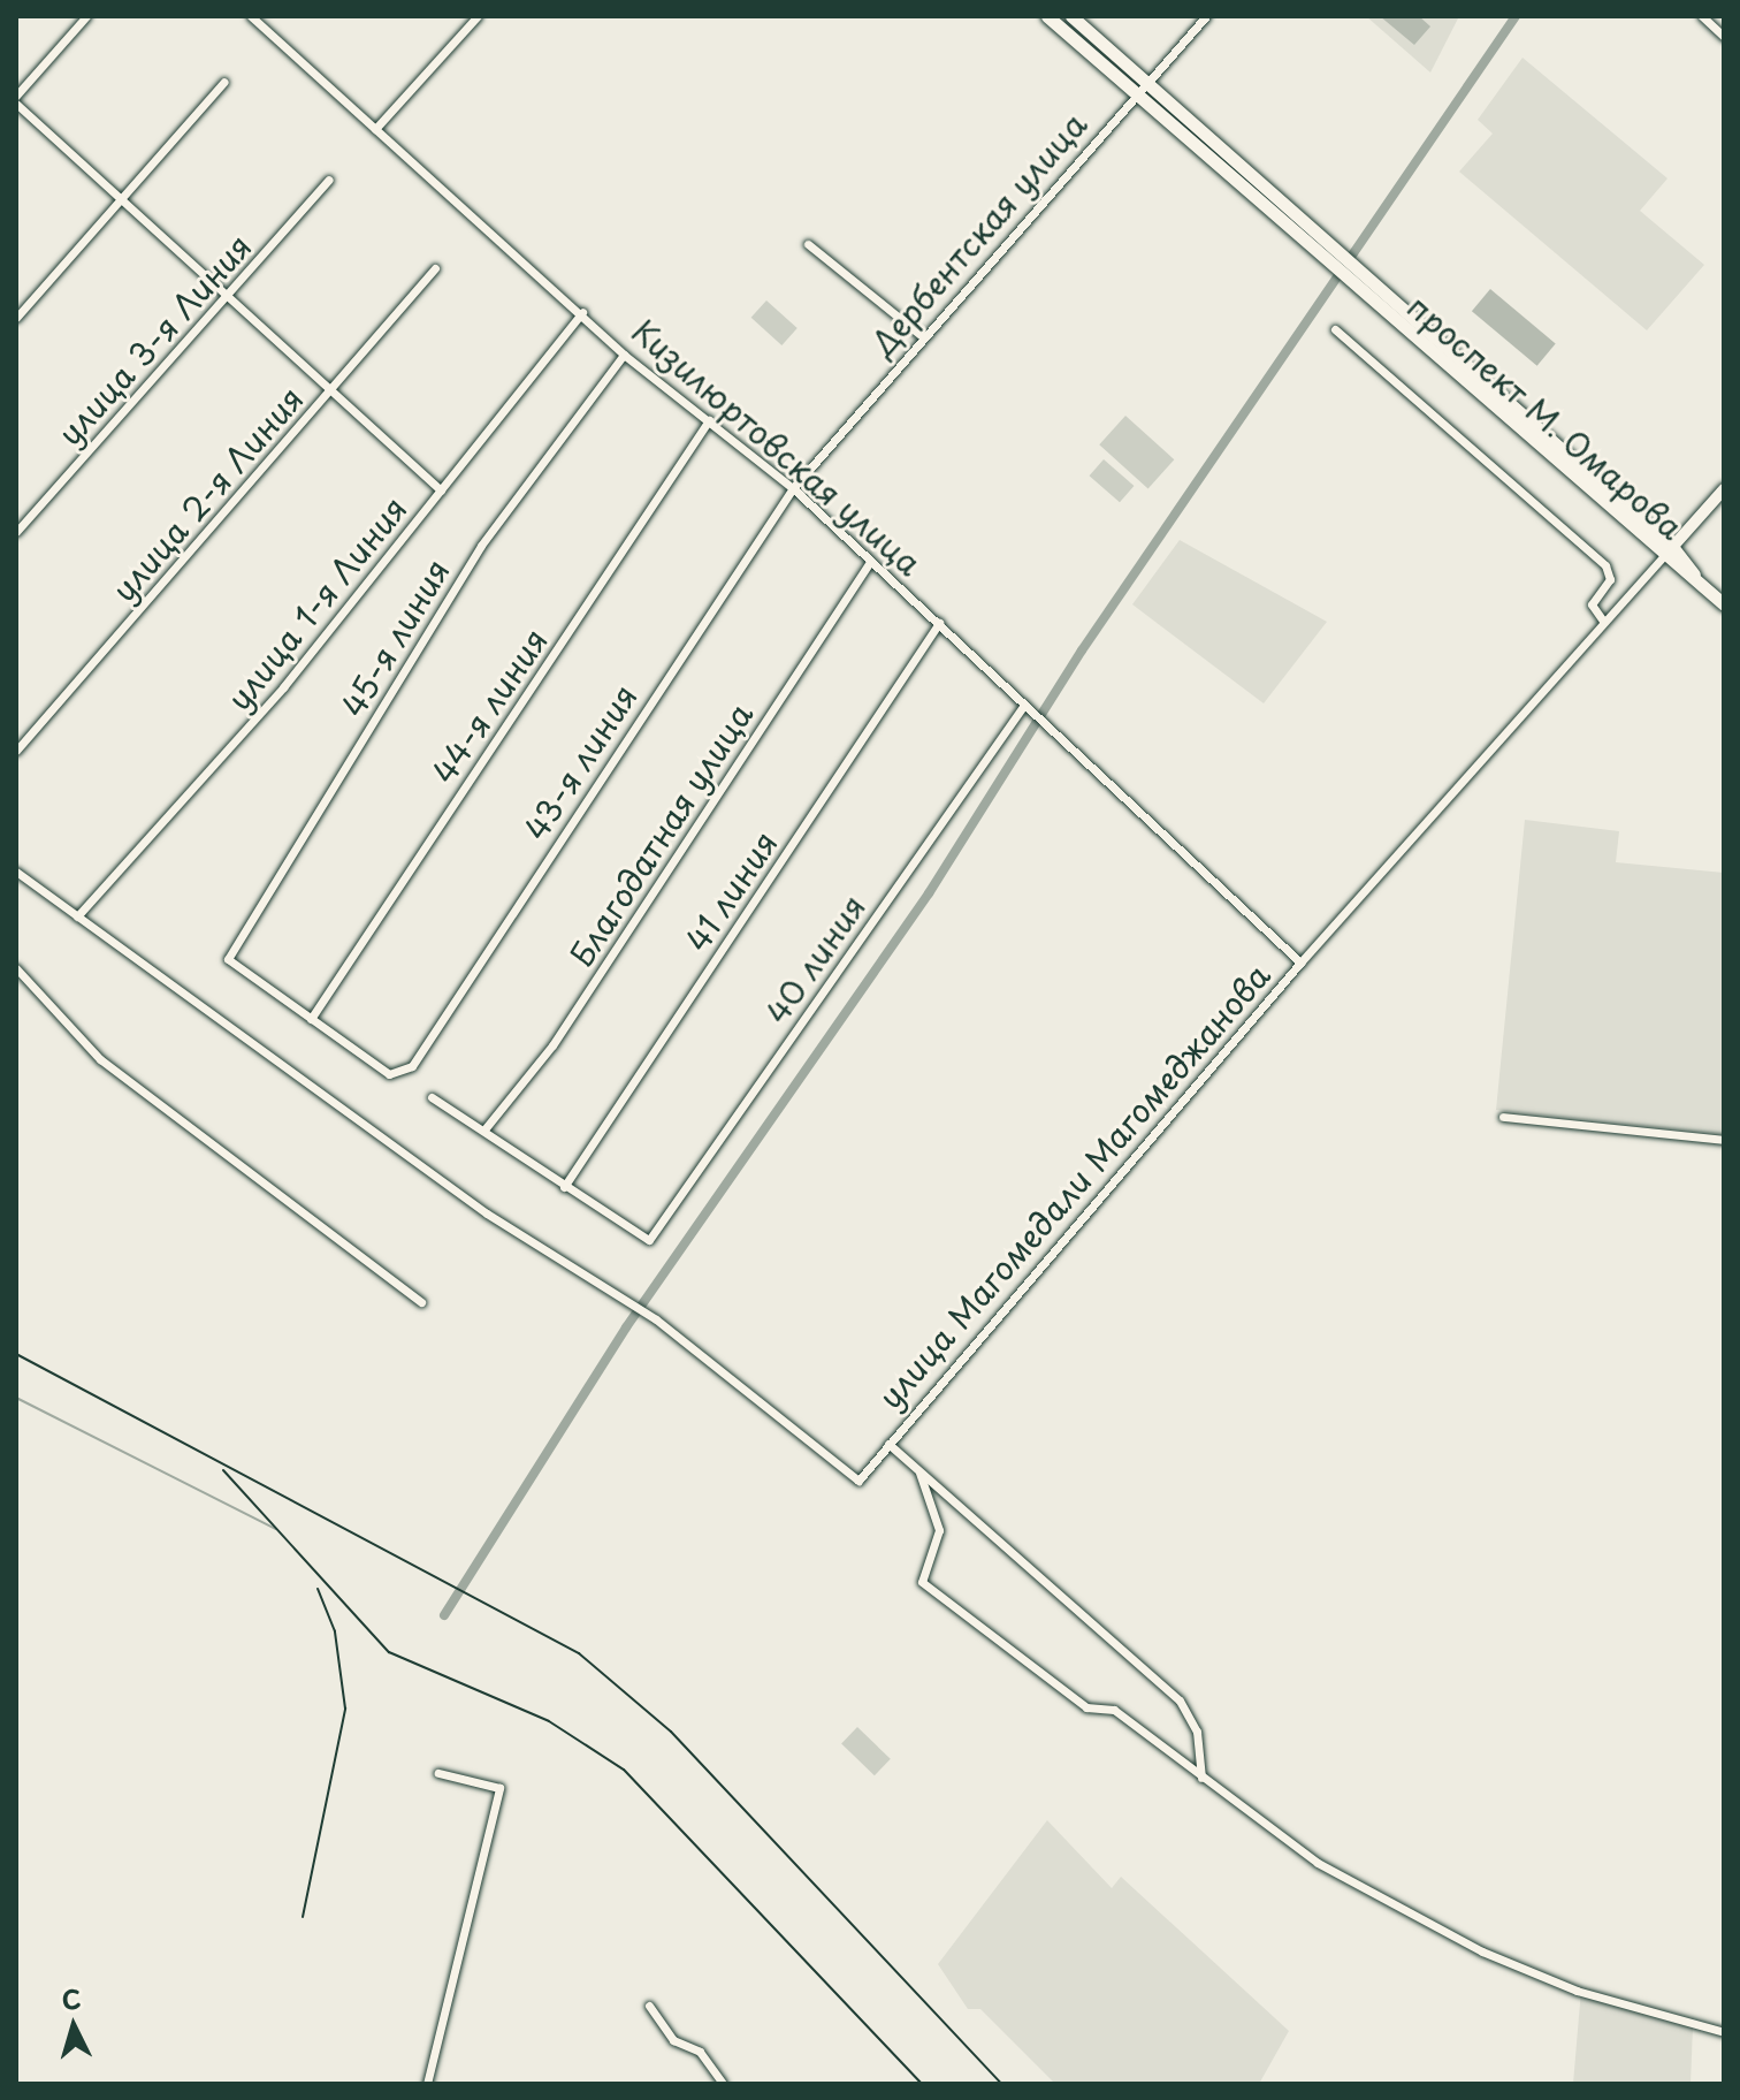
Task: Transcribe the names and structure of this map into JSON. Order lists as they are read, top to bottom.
{
  "streets": {
    "main road": ["проспект М. Омарова"],
    "street": [
      "Дербентская улица",
      "улица 3-я Линия",
      "Кизилюртовская улица",
      "улица 2-я Линия",
      "улица 1-я Линия",
      "45-я линия",
      "44-я линия",
      "43-я линия",
      "Благодатная улица",
      "41 линия",
      "40 линия",
      "улица Магомедали Магомеджановa"
    ]
  },
  "crossings": [
    ["Дербентская улица", "проспект М. Омарова"],
    ["Дербентская улица", "Кизилюртовская улица"],
    ["Дербентская улица", "43-я линия"],
    ["проспект М. Омарова", "улица Магомедали Магомеджановa"],
    ["Кизилюртовская улица", "улица 1-я Линия"],
    ["Кизилюртовская улица", "45-я линия"],
    ["Кизилюртовская улица", "44-я линия"],
    ["Кизилюртовская улица", "43-я линия"],
    ["Кизилюртовская улица", "Благодатная улица"],
    ["Кизилюртовская улица", "41 линия"],
    ["Кизилюртовская улица", "40 линия"],
    ["Кизилюртовская улица", "улица Магомедали Магомеджановa"],
    ["45-я линия", "44-я линия"],
    ["45-я линия", "43-я линия"],
    ["44-я линия", "43-я линия"],
    ["41 линия", "40 линия"]
  ],
  "north": "top"
}
